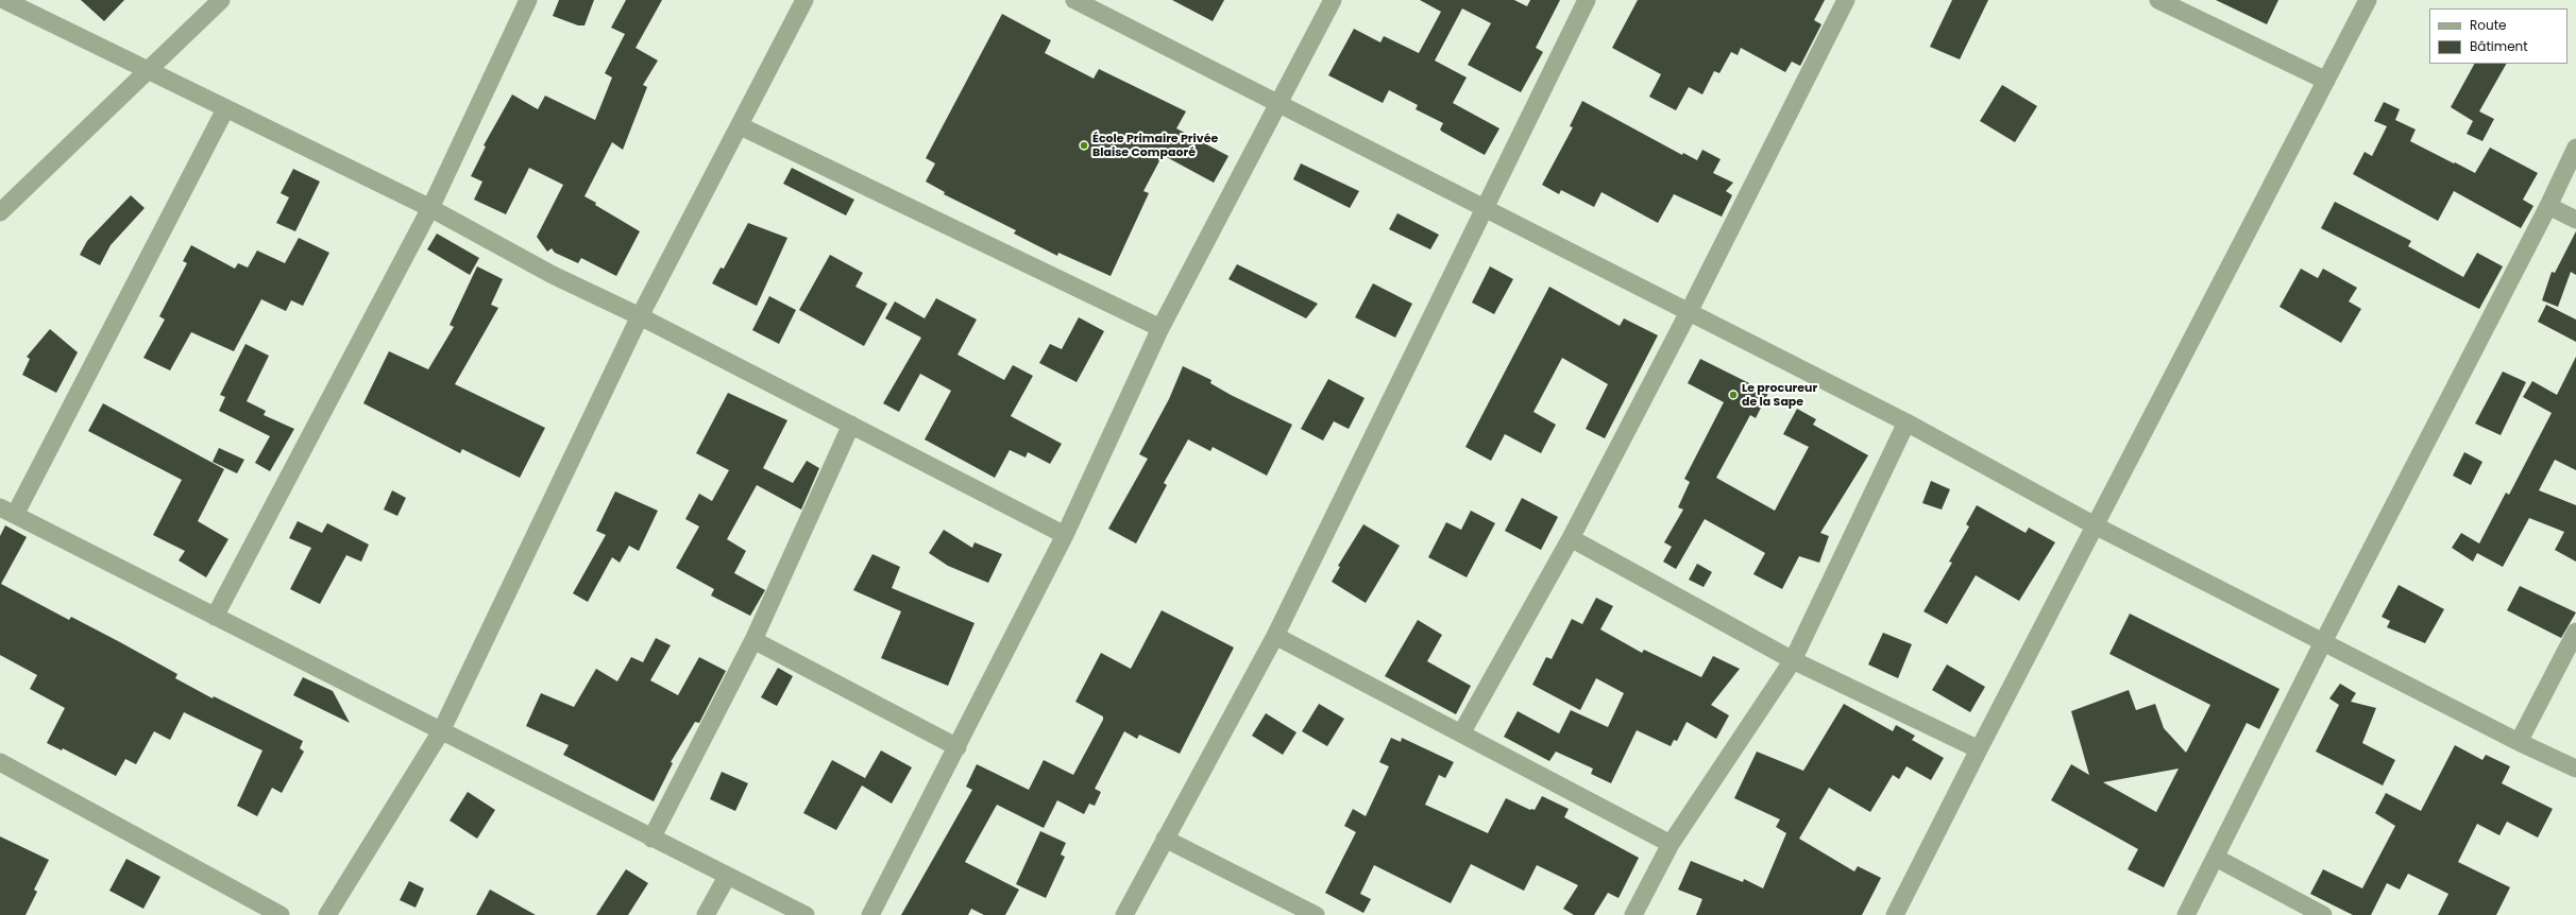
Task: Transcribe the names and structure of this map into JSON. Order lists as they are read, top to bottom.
{
  "places": ["École Primaire Privée Blaise Compaoré", "Le procureur de la Sape"],
  "legend": ["Route", "Bâtiment"]
}
